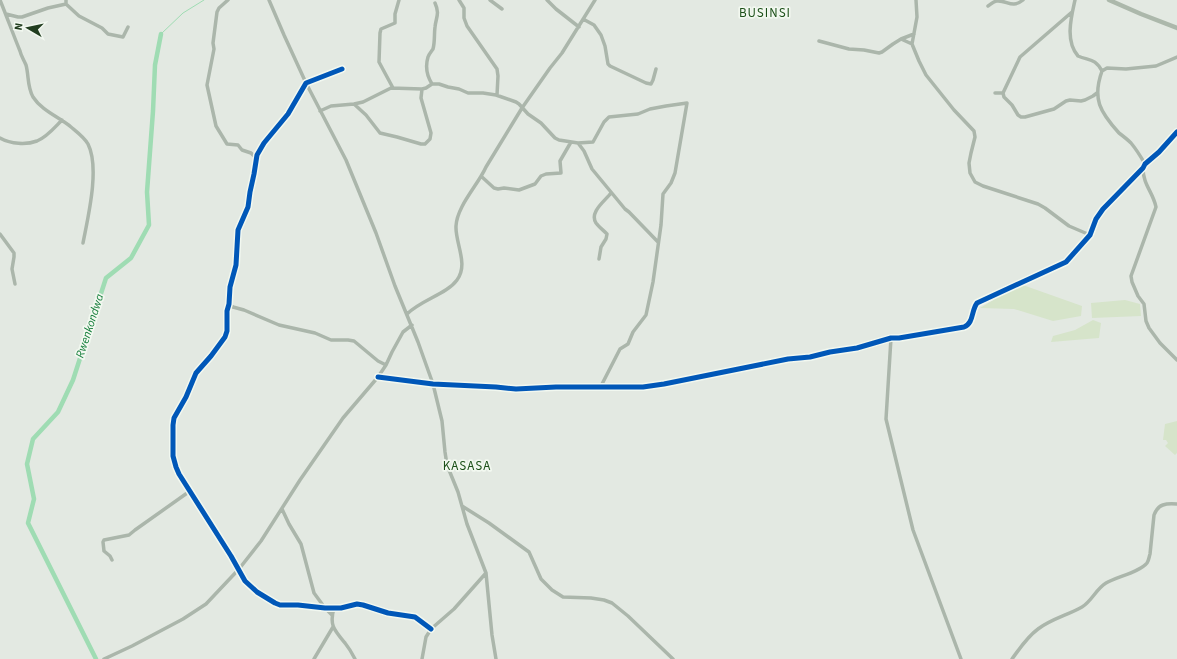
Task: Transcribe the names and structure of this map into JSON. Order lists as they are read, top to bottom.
{
  "districts": ["BUSINSI", "KASASA"],
  "water": ["Rwenkondwa"],
  "north": "left"
}
